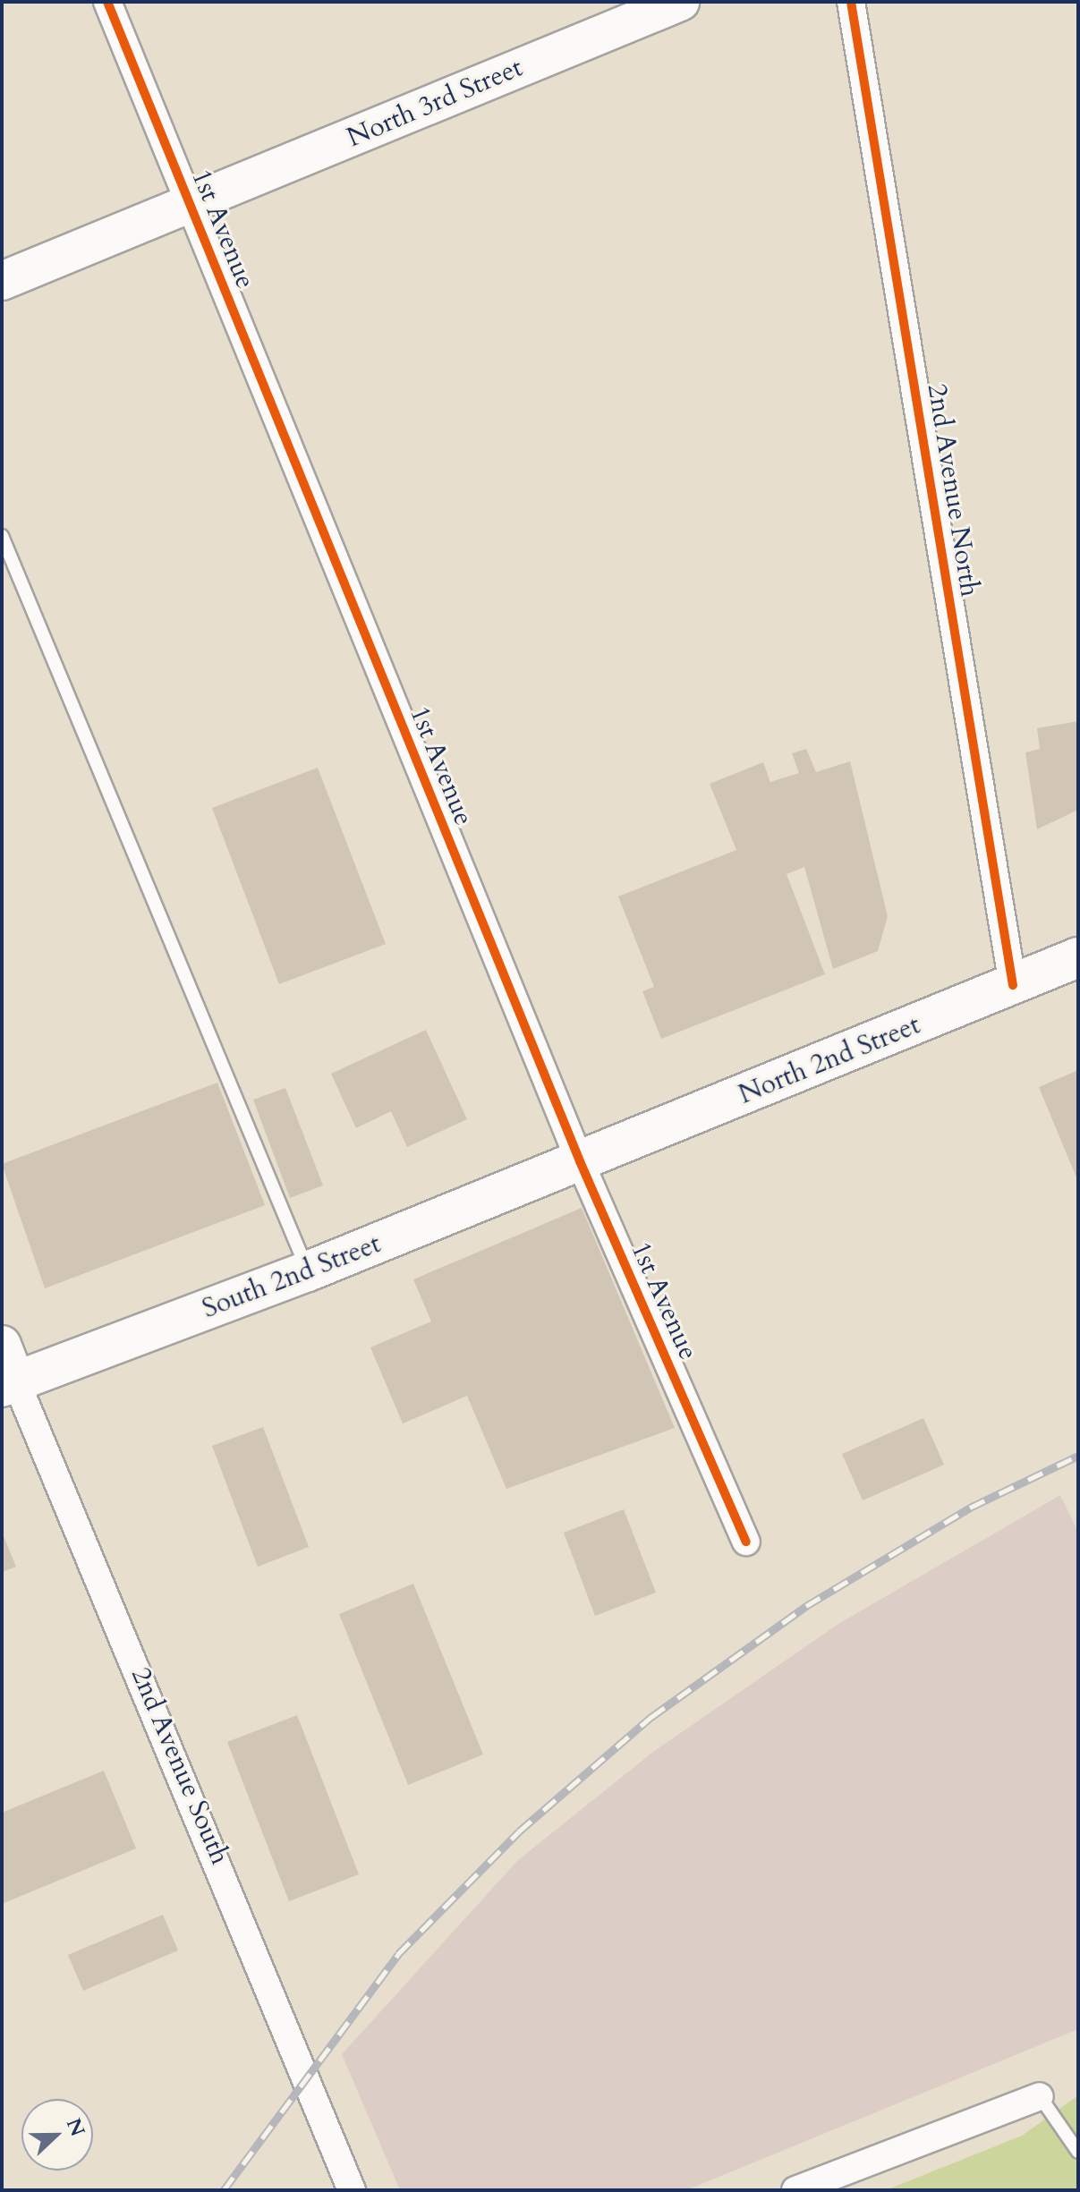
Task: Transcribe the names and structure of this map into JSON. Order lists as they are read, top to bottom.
{
  "streets": {
    "main road": ["North 2nd Street", "South 2nd Street"],
    "street": [
      "North 3rd Street",
      "1st Avenue",
      "2nd Avenue North",
      "2nd Avenue South"
    ]
  },
  "crossings": [
    ["North 3rd Street", "1st Avenue"],
    ["1st Avenue", "North 2nd Street"],
    ["1st Avenue", "South 2nd Street"],
    ["2nd Avenue North", "North 2nd Street"],
    ["North 2nd Street", "South 2nd Street"],
    ["South 2nd Street", "2nd Avenue South"]
  ],
  "north": "right"
}
